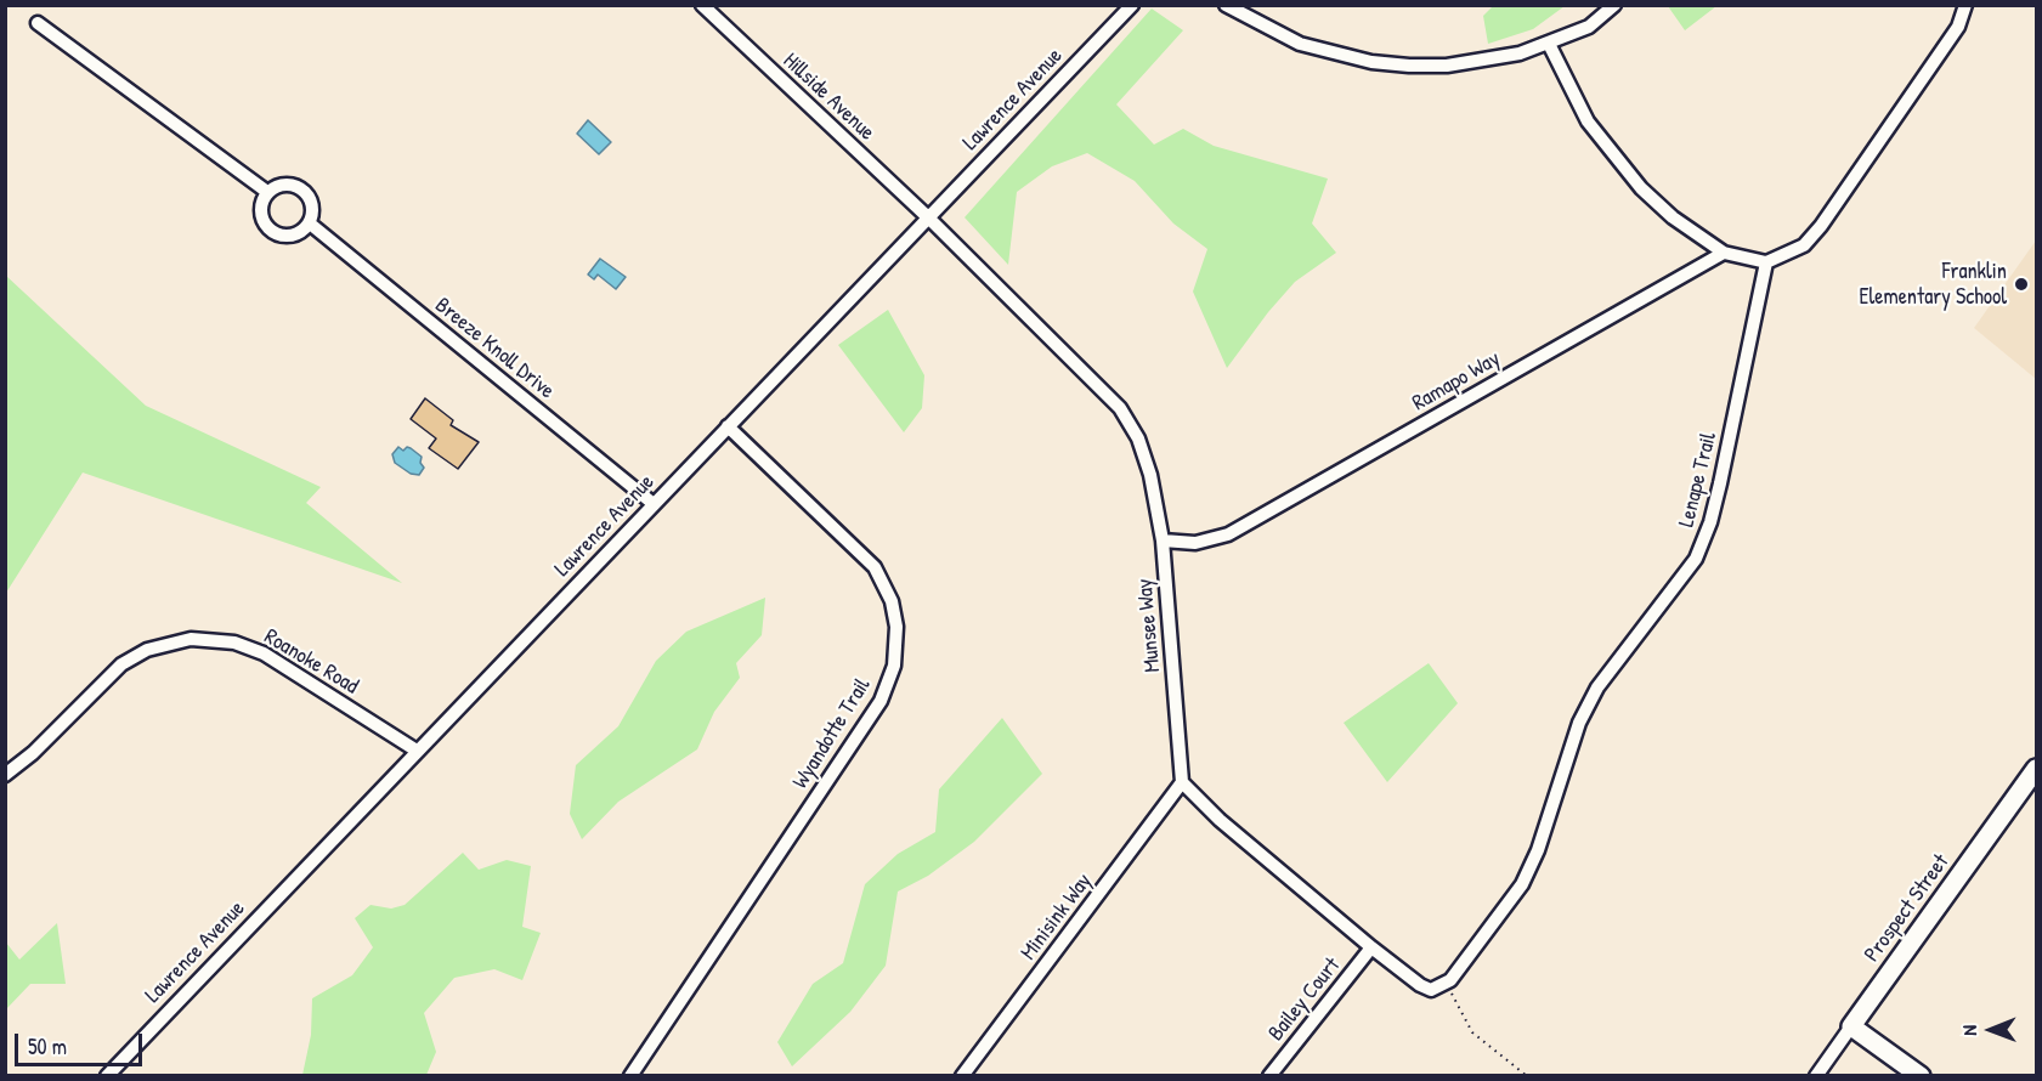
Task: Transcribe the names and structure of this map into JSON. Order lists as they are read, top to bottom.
{
  "streets": {
    "street": [
      "Hillside Avenue",
      "Lawrence Avenue",
      "Breeze Knoll Drive",
      "Ramapo Way",
      "Lenape Trail",
      "Munsee Way",
      "Roanoke Road",
      "Wyandotte Trail",
      "Prospect Street",
      "Minisink Way",
      "Bailey Court"
    ]
  },
  "crossings": [
    ["Hillside Avenue", "Lawrence Avenue"],
    ["Hillside Avenue", "Munsee Way"],
    ["Lawrence Avenue", "Breeze Knoll Drive"],
    ["Lawrence Avenue", "Munsee Way"],
    ["Lawrence Avenue", "Roanoke Road"],
    ["Lawrence Avenue", "Wyandotte Trail"],
    ["Ramapo Way", "Munsee Way"],
    ["Munsee Way", "Minisink Way"]
  ],
  "places": ["Franklin Elementary School"],
  "scale_bar": "50 m",
  "north": "left"
}
